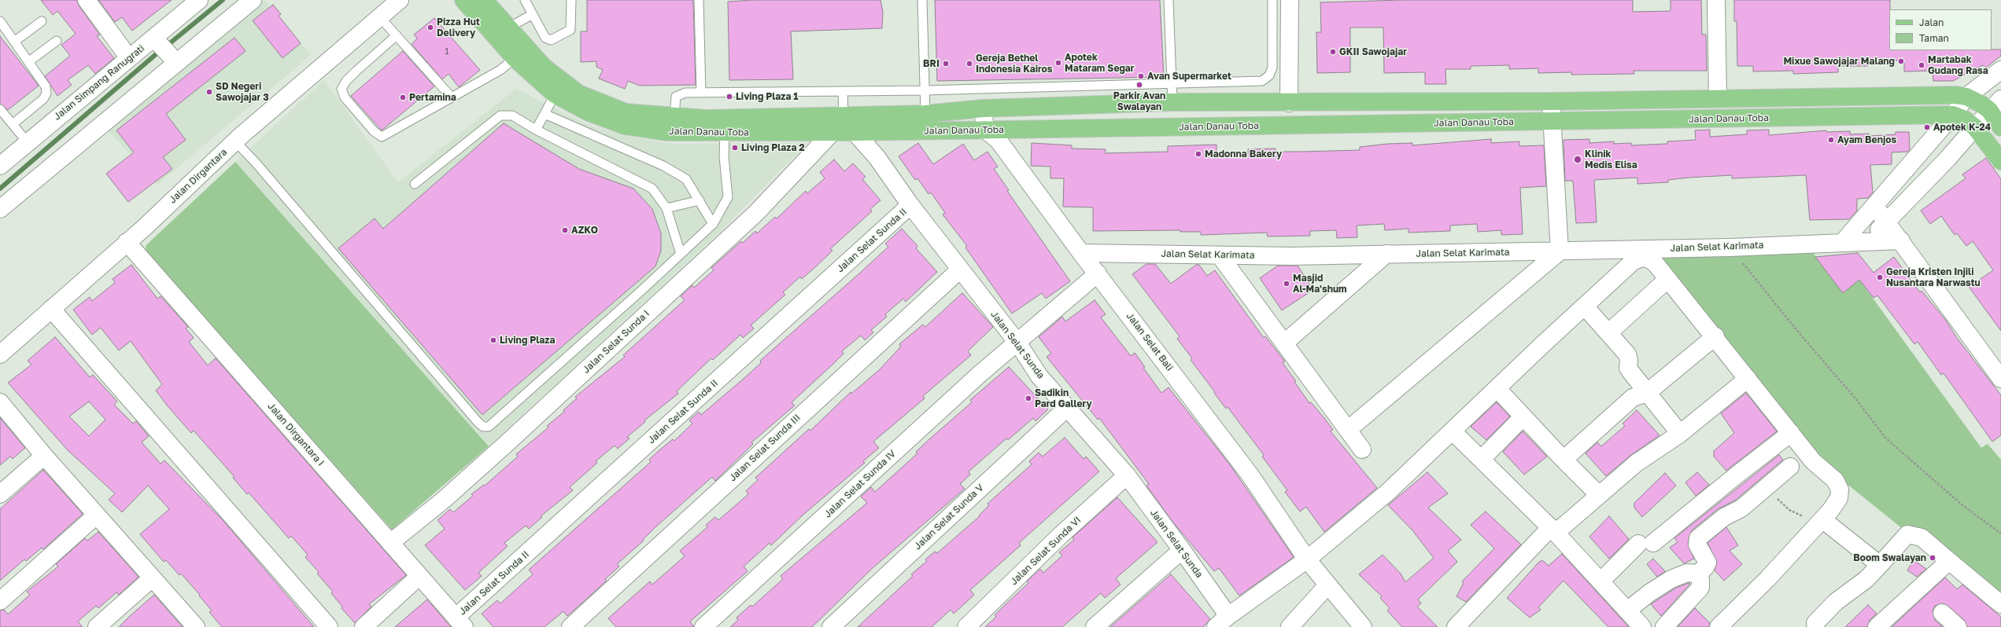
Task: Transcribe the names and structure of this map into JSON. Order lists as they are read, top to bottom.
{
  "streets": {
    "main road": ["Jalan Danau Toba"],
    "street": [
      "Jalan Simpang Ranugrati",
      "Jalan Dirgantara",
      "Jalan Selat Sunda II",
      "Jalan Selat Karimata",
      "Jalan Selat Sunda I",
      "Jalan Selat Bali",
      "Jalan Selat Sunda",
      "Jalan Dirgantara I",
      "Jalan Selat Sunda III",
      "Jalan Selat Sunda IV",
      "Jalan Selat Sunda V",
      "Jalan Selat Sunda VI"
    ]
  },
  "crossings": [
    ["Jalan Danau Toba", "Jalan Selat Sunda I"],
    ["Jalan Danau Toba", "Jalan Selat Bali"],
    ["Jalan Danau Toba", "Jalan Selat Sunda"],
    ["Jalan Dirgantara", "Jalan Dirgantara I"],
    ["Jalan Selat Sunda II", "Jalan Selat Sunda"],
    ["Jalan Selat Sunda II", "Jalan Dirgantara I"],
    ["Jalan Selat Karimata", "Jalan Selat Bali"],
    ["Jalan Selat Sunda I", "Jalan Dirgantara I"],
    ["Jalan Selat Bali", "Jalan Selat Sunda IV"],
    ["Jalan Selat Sunda", "Jalan Selat Sunda III"],
    ["Jalan Selat Sunda", "Jalan Selat Sunda IV"],
    ["Jalan Selat Sunda", "Jalan Selat Sunda V"],
    ["Jalan Selat Sunda", "Jalan Selat Sunda VI"]
  ],
  "places": [
    "Pizza Hut Delivery",
    "GKII Sawojajar",
    "Mixue Sawojajar Malang",
    "Apotek Mataram Segar",
    "BRI",
    "Gereja Bethel Indonesia Kairos",
    "Martabak Gudang Rasa",
    "Avan Supermarket",
    "Parkir Avan Swalayan",
    "SD Negeri Sawojajar 3",
    "Living Plaza 1",
    "Pertamina",
    "Apotek K-24",
    "Ayam Benjos",
    "Living Plaza 2",
    "Madonna Bakery",
    "Klinik Medis Elisa",
    "AZKO",
    "Gereja Kristen Injili Nusantara Narwastu",
    "Masjid Al-Ma'shum",
    "Living Plaza",
    "Sadikin Pard Gallery",
    "Boom Swalayan"
  ],
  "house_numbers": ["1"],
  "legend": ["Jalan", "Taman"]
}
